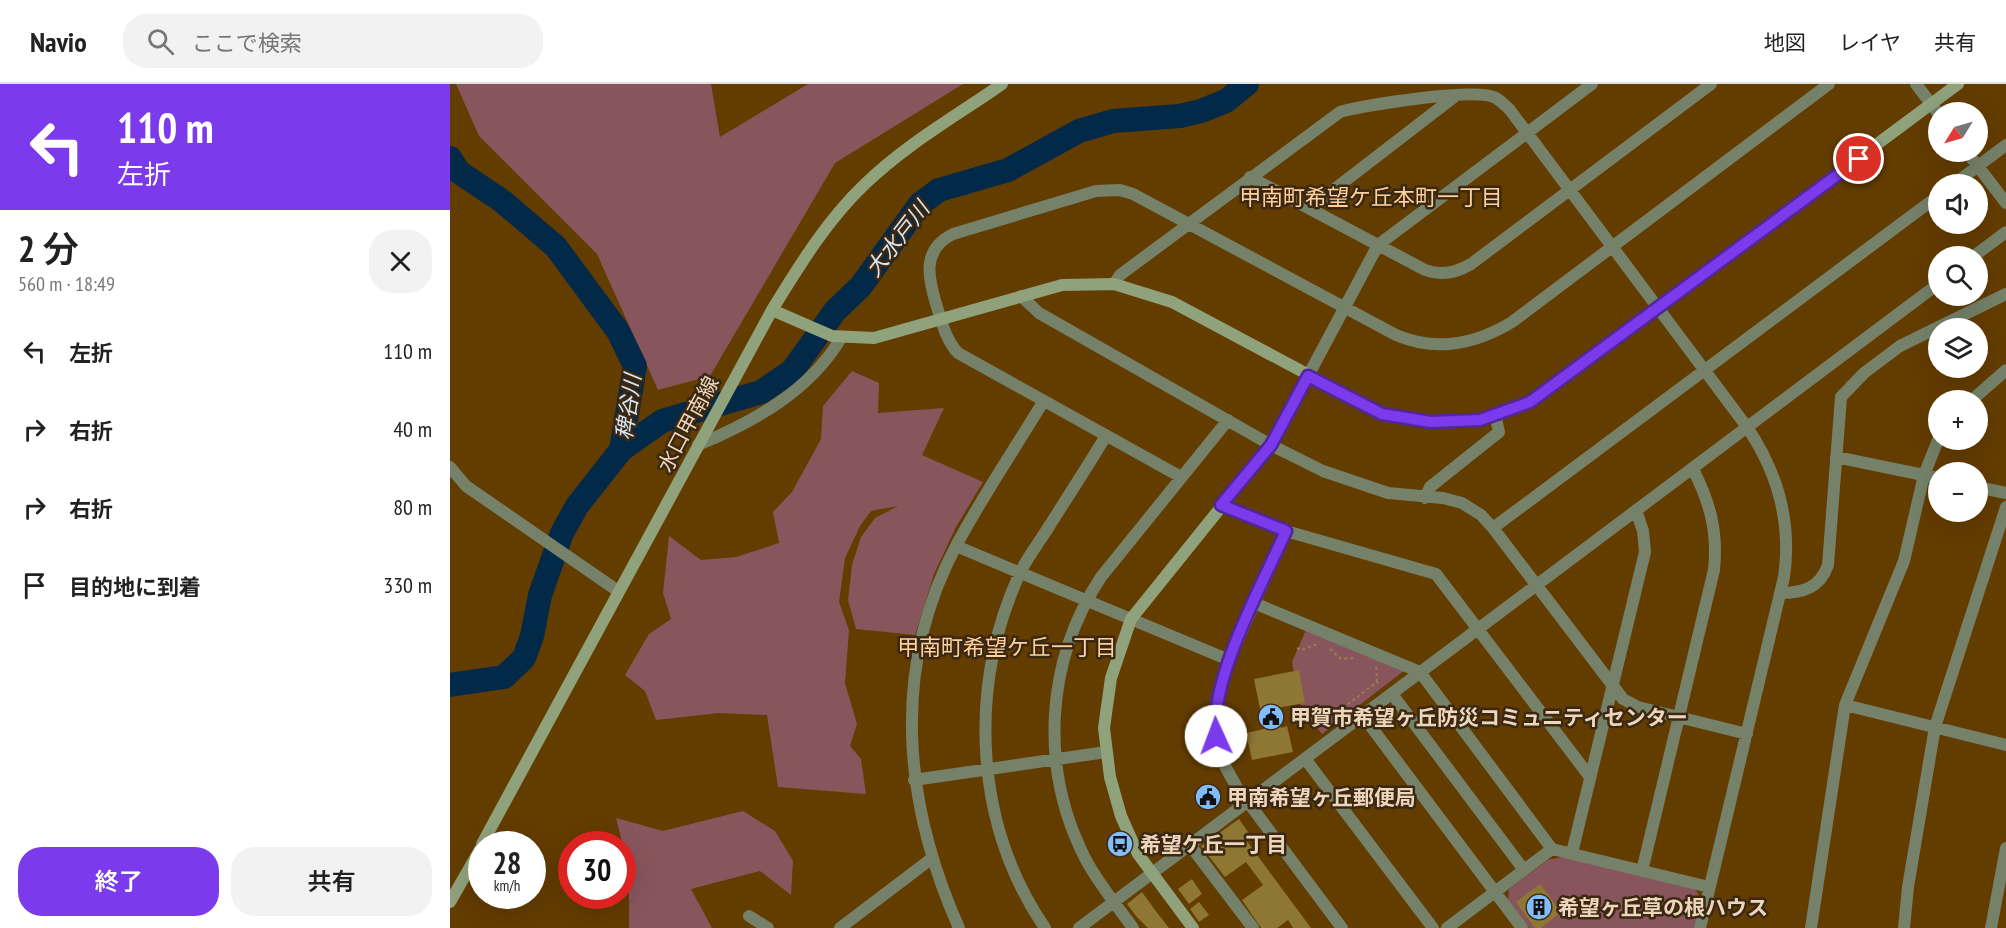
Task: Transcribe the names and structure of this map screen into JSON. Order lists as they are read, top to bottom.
{
  "streets": {
    "street": ["水口甲南線"]
  },
  "districts": ["甲南町希望ケ丘本町一丁目", "甲南町希望ケ丘一丁目"],
  "water": ["大水戸川", "稗谷川"],
  "places": {
    "public building": ["甲賀市希望ヶ丘防災コミュニティセンター", "甲南希望ヶ丘郵便局"],
    "bus stop": ["希望ケ丘一丁目"],
    "building": ["希望ヶ丘草の根ハウス"]
  },
  "north": "bottom left",
  "page": {
    "header": "Navio",
    "search": "ここで検索",
    "nav": ["地図", "レイヤ", "共有"],
    "turn": ["110 m", "左折"],
    "map_buttons": ["+", "−"],
    "heading": ["2 分", "560 m · 18:49"],
    "list": [
      {
        "name": "左折",
        "value": "110 m"
      },
      {
        "name": "右折",
        "value": "40 m"
      },
      {
        "name": "右折",
        "value": "80 m"
      },
      {
        "name": "目的地に到着",
        "value": "330 m"
      }
    ],
    "speed": "28 km/h",
    "limit": "30",
    "buttons": ["終了", "共有"]
  }
}
